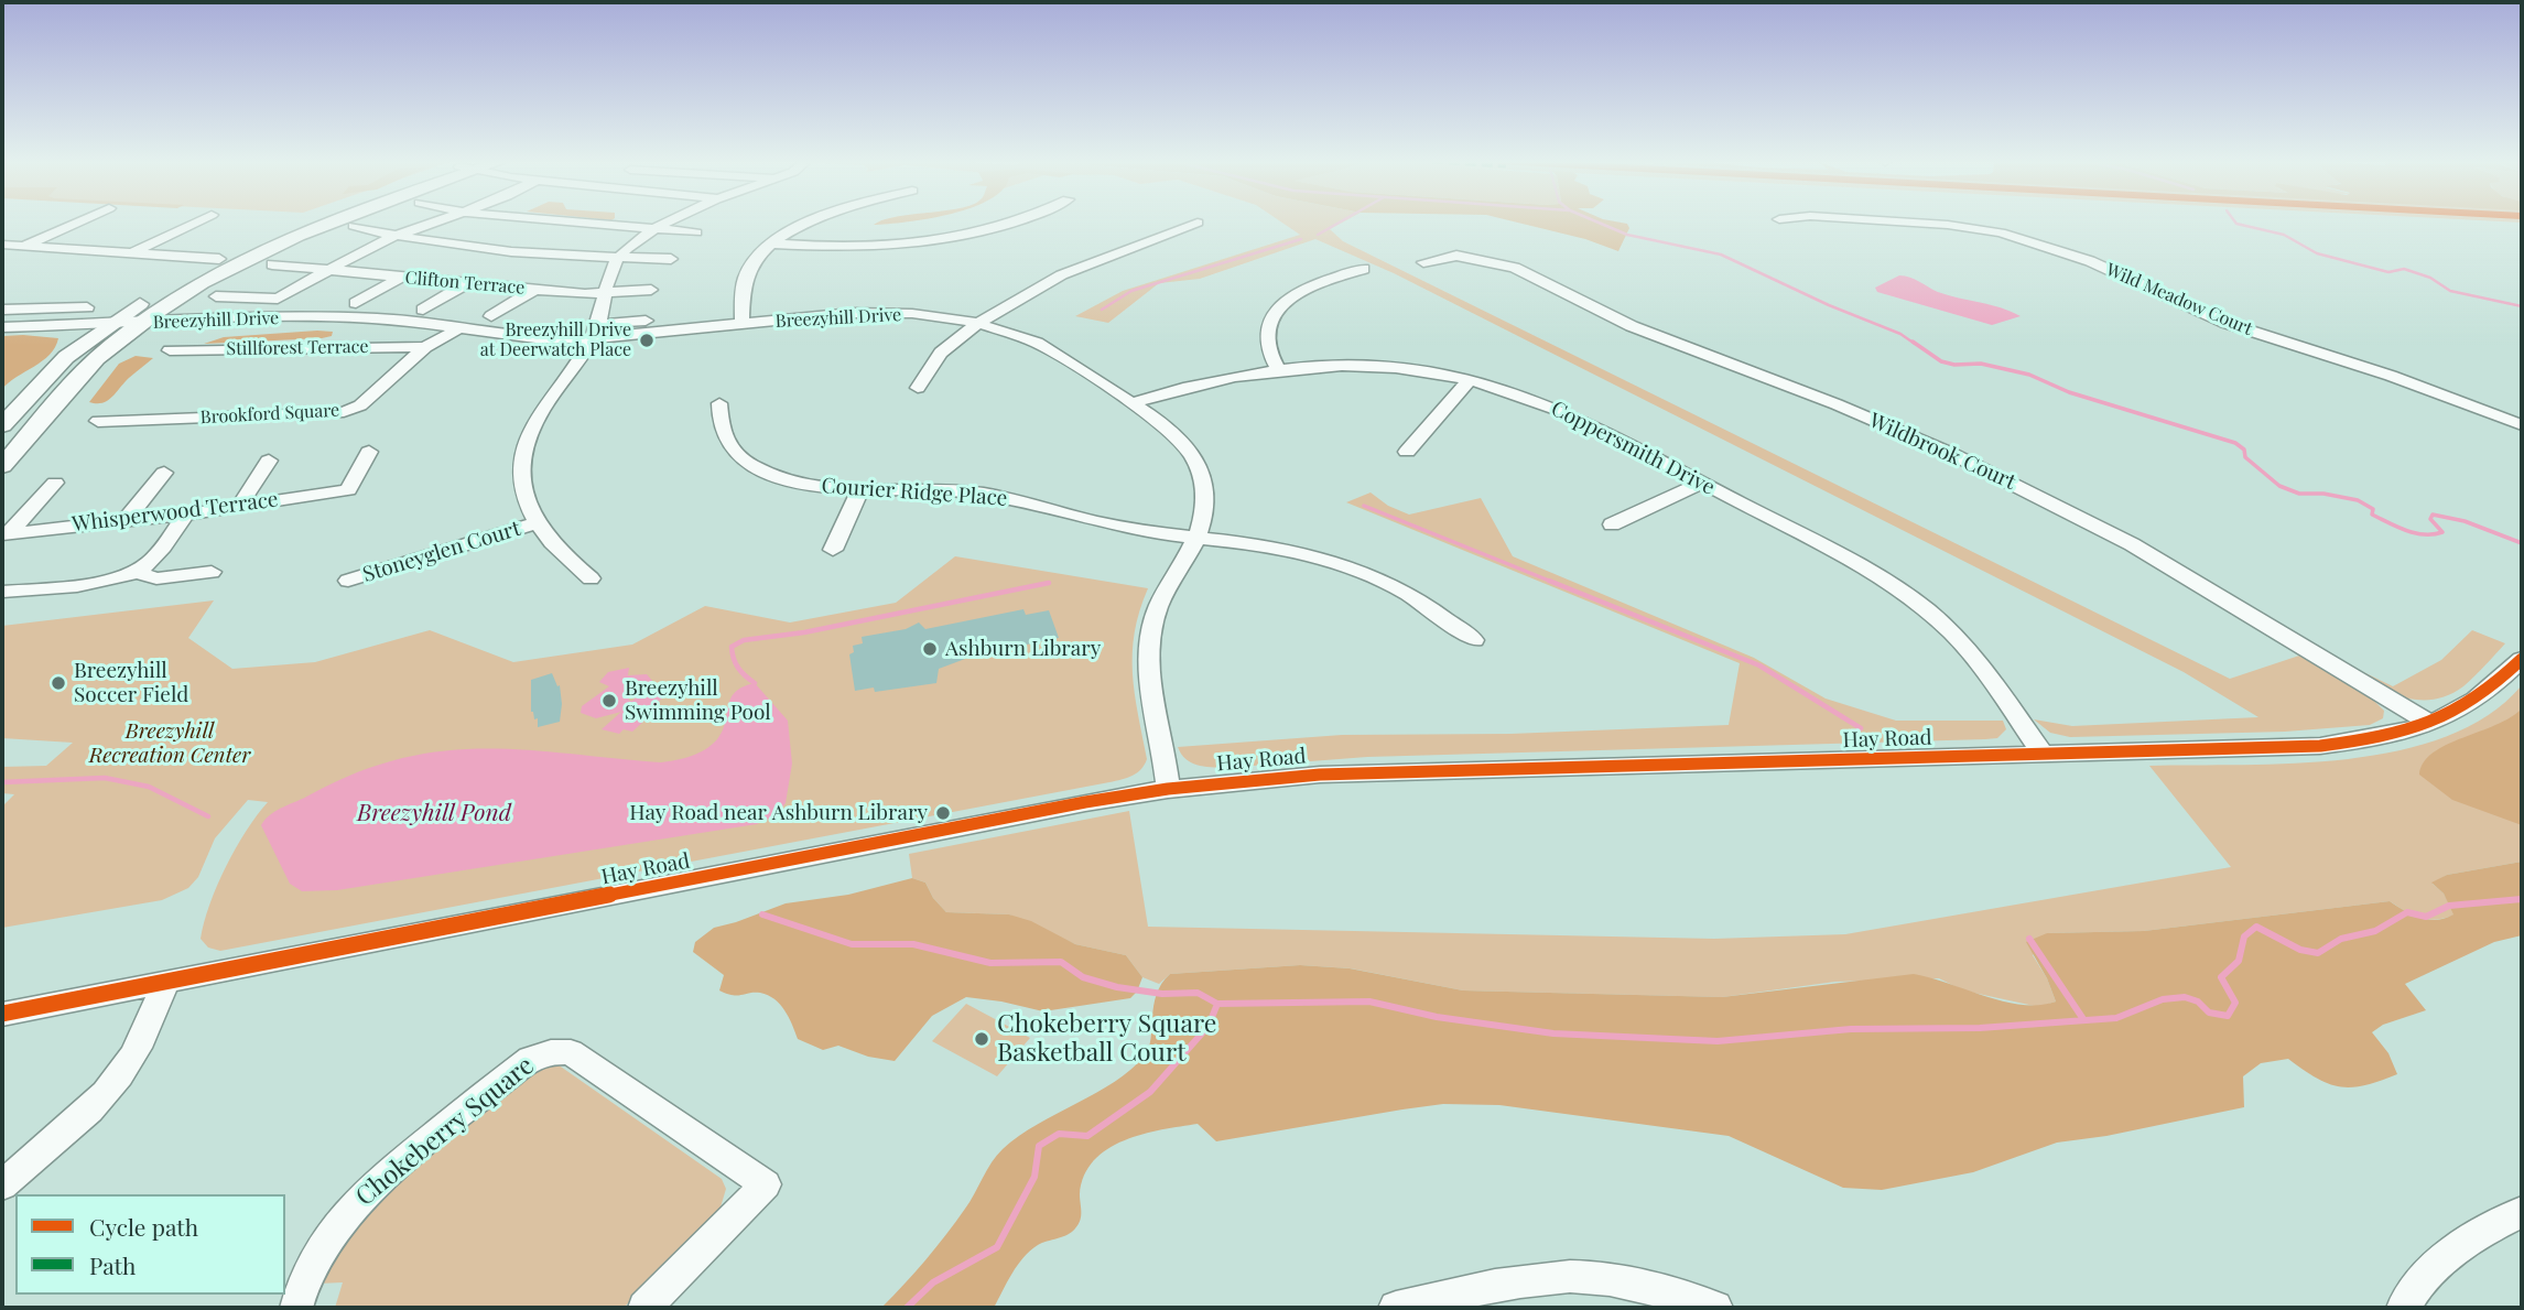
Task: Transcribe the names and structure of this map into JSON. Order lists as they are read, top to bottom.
{
  "streets": {
    "street": [
      "Clifton Terrace",
      "Wild Meadow Court",
      "Breezyhill Drive",
      "Stillforest Terrace",
      "Brookford Square",
      "Coppersmith Drive",
      "Wildbrook Court",
      "Courier Ridge Place",
      "Whisperwood Terrace",
      "Stoneyglen Court",
      "Hay Road",
      "Chokeberry Square"
    ]
  },
  "crossings": [
    ["Breezyhill Drive", "Brookford Square"],
    ["Breezyhill Drive", "Coppersmith Drive"],
    ["Breezyhill Drive", "Courier Ridge Place"],
    ["Breezyhill Drive", "Hay Road"],
    ["Stillforest Terrace", "Brookford Square"],
    ["Coppersmith Drive", "Hay Road"],
    ["Wildbrook Court", "Hay Road"]
  ],
  "water": ["Breezyhill Pond"],
  "parks": ["Breezyhill Recreation Center"],
  "places": [
    "Breezyhill Drive at Deerwatch Place",
    "Ashburn Library",
    "Breezyhill Soccer Field",
    "Breezyhill Swimming Pool",
    "Hay Road near Ashburn Library",
    "Chokeberry Square Basketball Court"
  ],
  "legend": ["Cycle path", "Path"]
}
